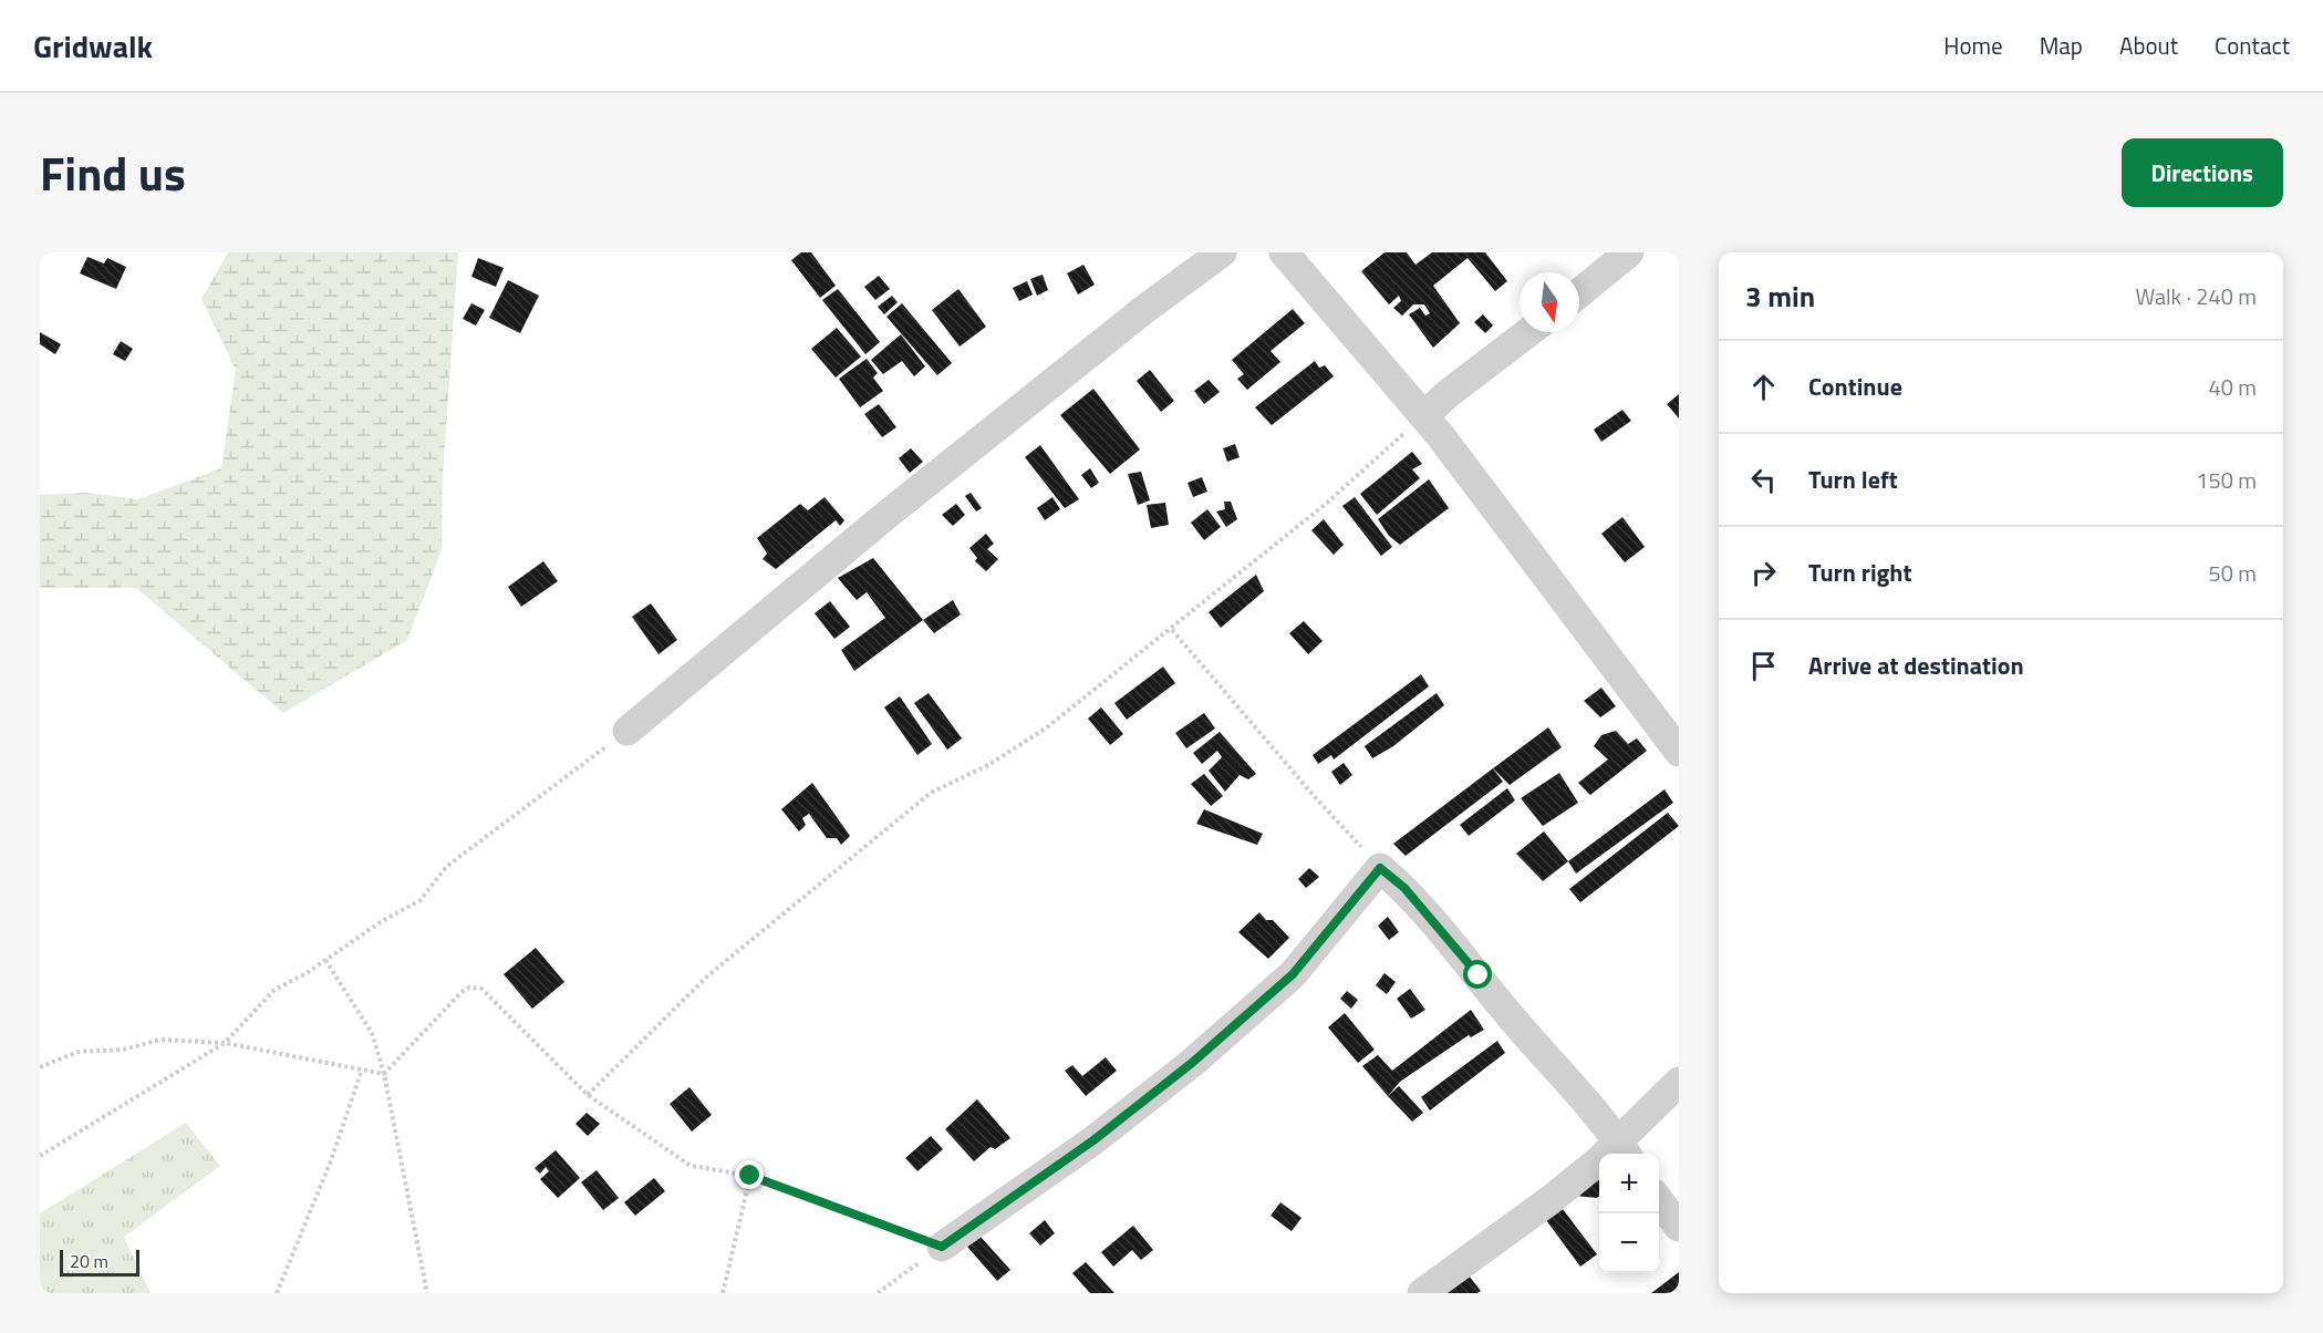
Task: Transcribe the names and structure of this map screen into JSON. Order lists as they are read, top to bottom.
{
  "scale_bar": "20 m",
  "north": "bottom",
  "page": {
    "header": "Gridwalk",
    "nav": [
      "Home",
      "Map",
      "About",
      "Contact"
    ],
    "title": "Find us",
    "buttons": "Directions",
    "heading": ["3 min", "Walk · 240 m"],
    "list": [
      ["Continue", "40 m"],
      ["Turn left", "150 m"],
      ["Turn right", "50 m"],
      "Arrive at destination"
    ],
    "map_buttons": ["+", "−"],
    "scale": "20 m"
  }
}
